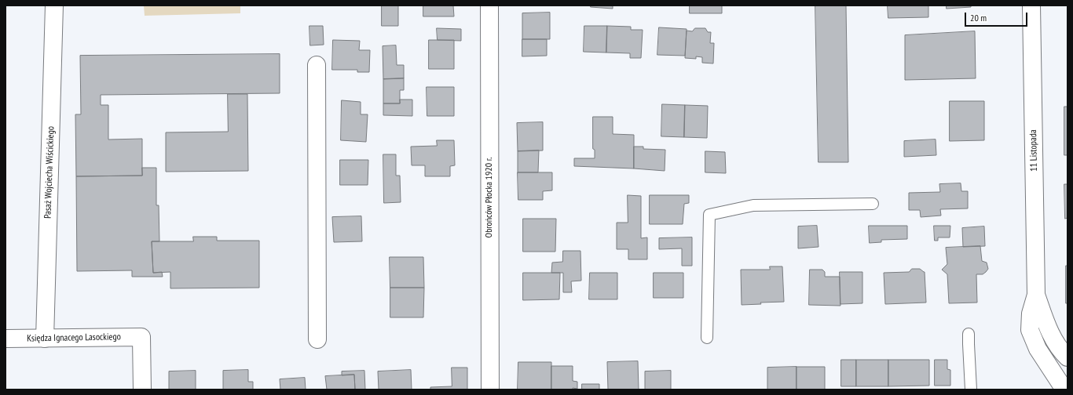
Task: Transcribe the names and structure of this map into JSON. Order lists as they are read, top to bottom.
{
  "streets": {
    "street": [
      "11 Listopada",
      "Pasaż Wojciecha Wiścickiego",
      "Obrońców Płocka 1920 r.",
      "Księdza Ignacego Lasockiego"
    ]
  },
  "crossings": [
    ["Pasaż Wojciecha Wiścickiego", "Księdza Ignacego Lasockiego"]
  ],
  "scale_bar": "20 m"
}
